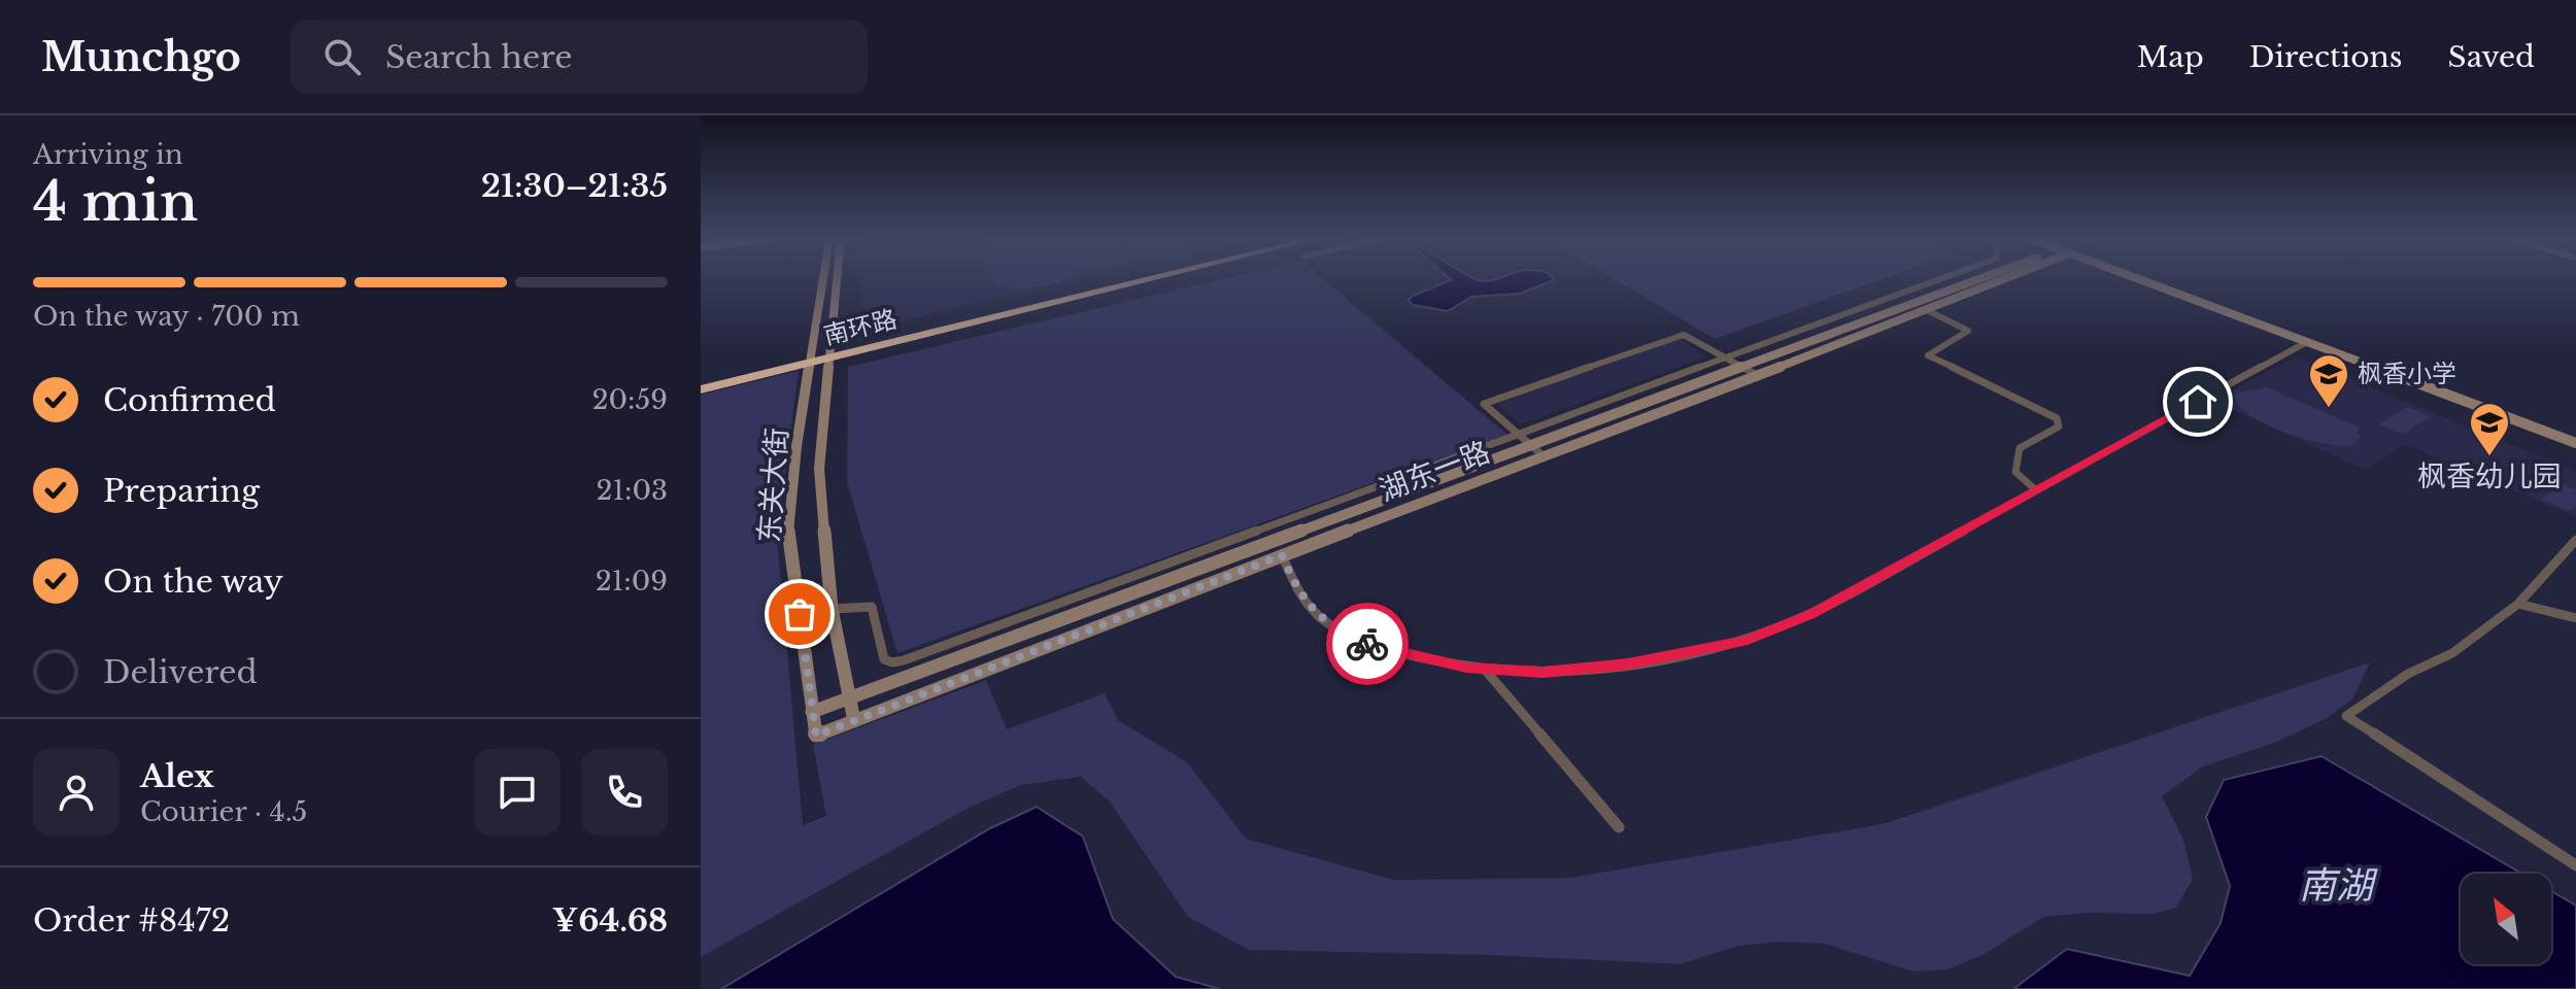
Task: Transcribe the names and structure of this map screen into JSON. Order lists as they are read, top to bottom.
{
  "streets": {
    "highway": ["南环路"],
    "main road": ["湖东一路", "东关大街"]
  },
  "crossings": [
    ["南环路", "东关大街"],
    ["湖东一路", "东关大街"]
  ],
  "water": ["南湖"],
  "places": {
    "school or university": ["枫香小学", "枫香幼儿园"]
  },
  "north": "top left",
  "page": {
    "header": "Munchgo",
    "search": "Search here",
    "nav": ["Map", "Directions", "Saved"],
    "heading": ["4 min", "Arriving in", "21:30–21:35"],
    "panel": [
      "Alex",
      "Courier · 4.5",
      "Order #8472",
      "¥64.68"
    ],
    "bar": "On the way · 700 m",
    "list": [
      ["Confirmed", "20:59"],
      ["Preparing", "21:03"],
      ["On the way", "21:09"],
      "Delivered"
    ]
  }
}
